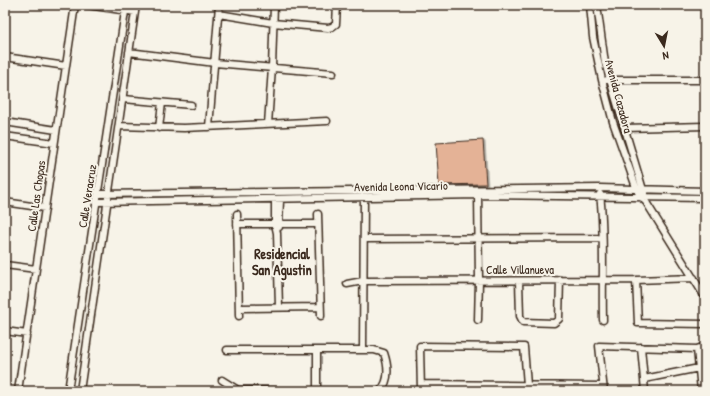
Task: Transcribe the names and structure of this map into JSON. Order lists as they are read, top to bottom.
{
  "streets": {
    "street": [
      "Avenida Cazadora",
      "Avenida Leona Vicario",
      "Calle Las Chopas",
      "Calle Veracruz",
      "Calle Villanueva"
    ]
  },
  "crossings": [
    ["Avenida Cazadora", "Avenida Leona Vicario"],
    ["Avenida Cazadora", "Calle Villanueva"],
    ["Avenida Leona Vicario", "Calle Veracruz"]
  ],
  "districts": ["Residencial San Agustin"],
  "north": "bottom"
}
